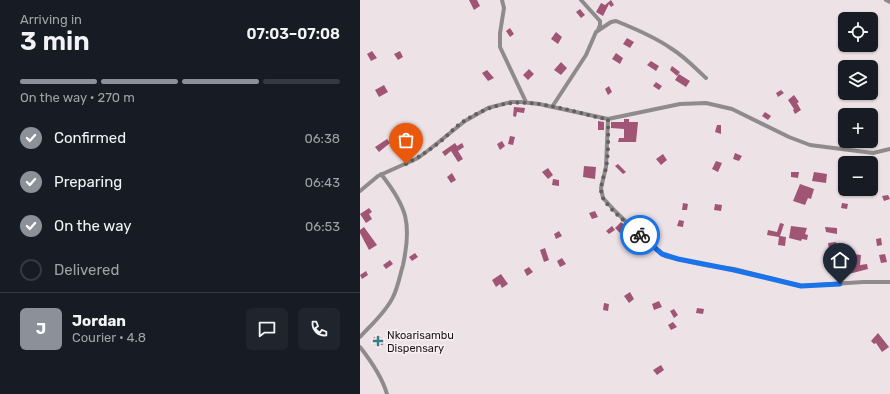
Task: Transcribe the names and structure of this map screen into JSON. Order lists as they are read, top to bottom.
{
  "places": {
    "health": ["Nkoarisambu Dispensary"]
  },
  "page": {
    "heading": ["3 min", "Arriving in", "07:03–07:08"],
    "panel": ["Jordan", "Courier · 4.8"],
    "map_buttons": ["+", "−"],
    "bar": "On the way · 270 m",
    "list": [
      ["Confirmed", "06:38"],
      ["Preparing", "06:43"],
      ["On the way", "06:53"],
      "Delivered"
    ],
    "round": "J"
  }
}
